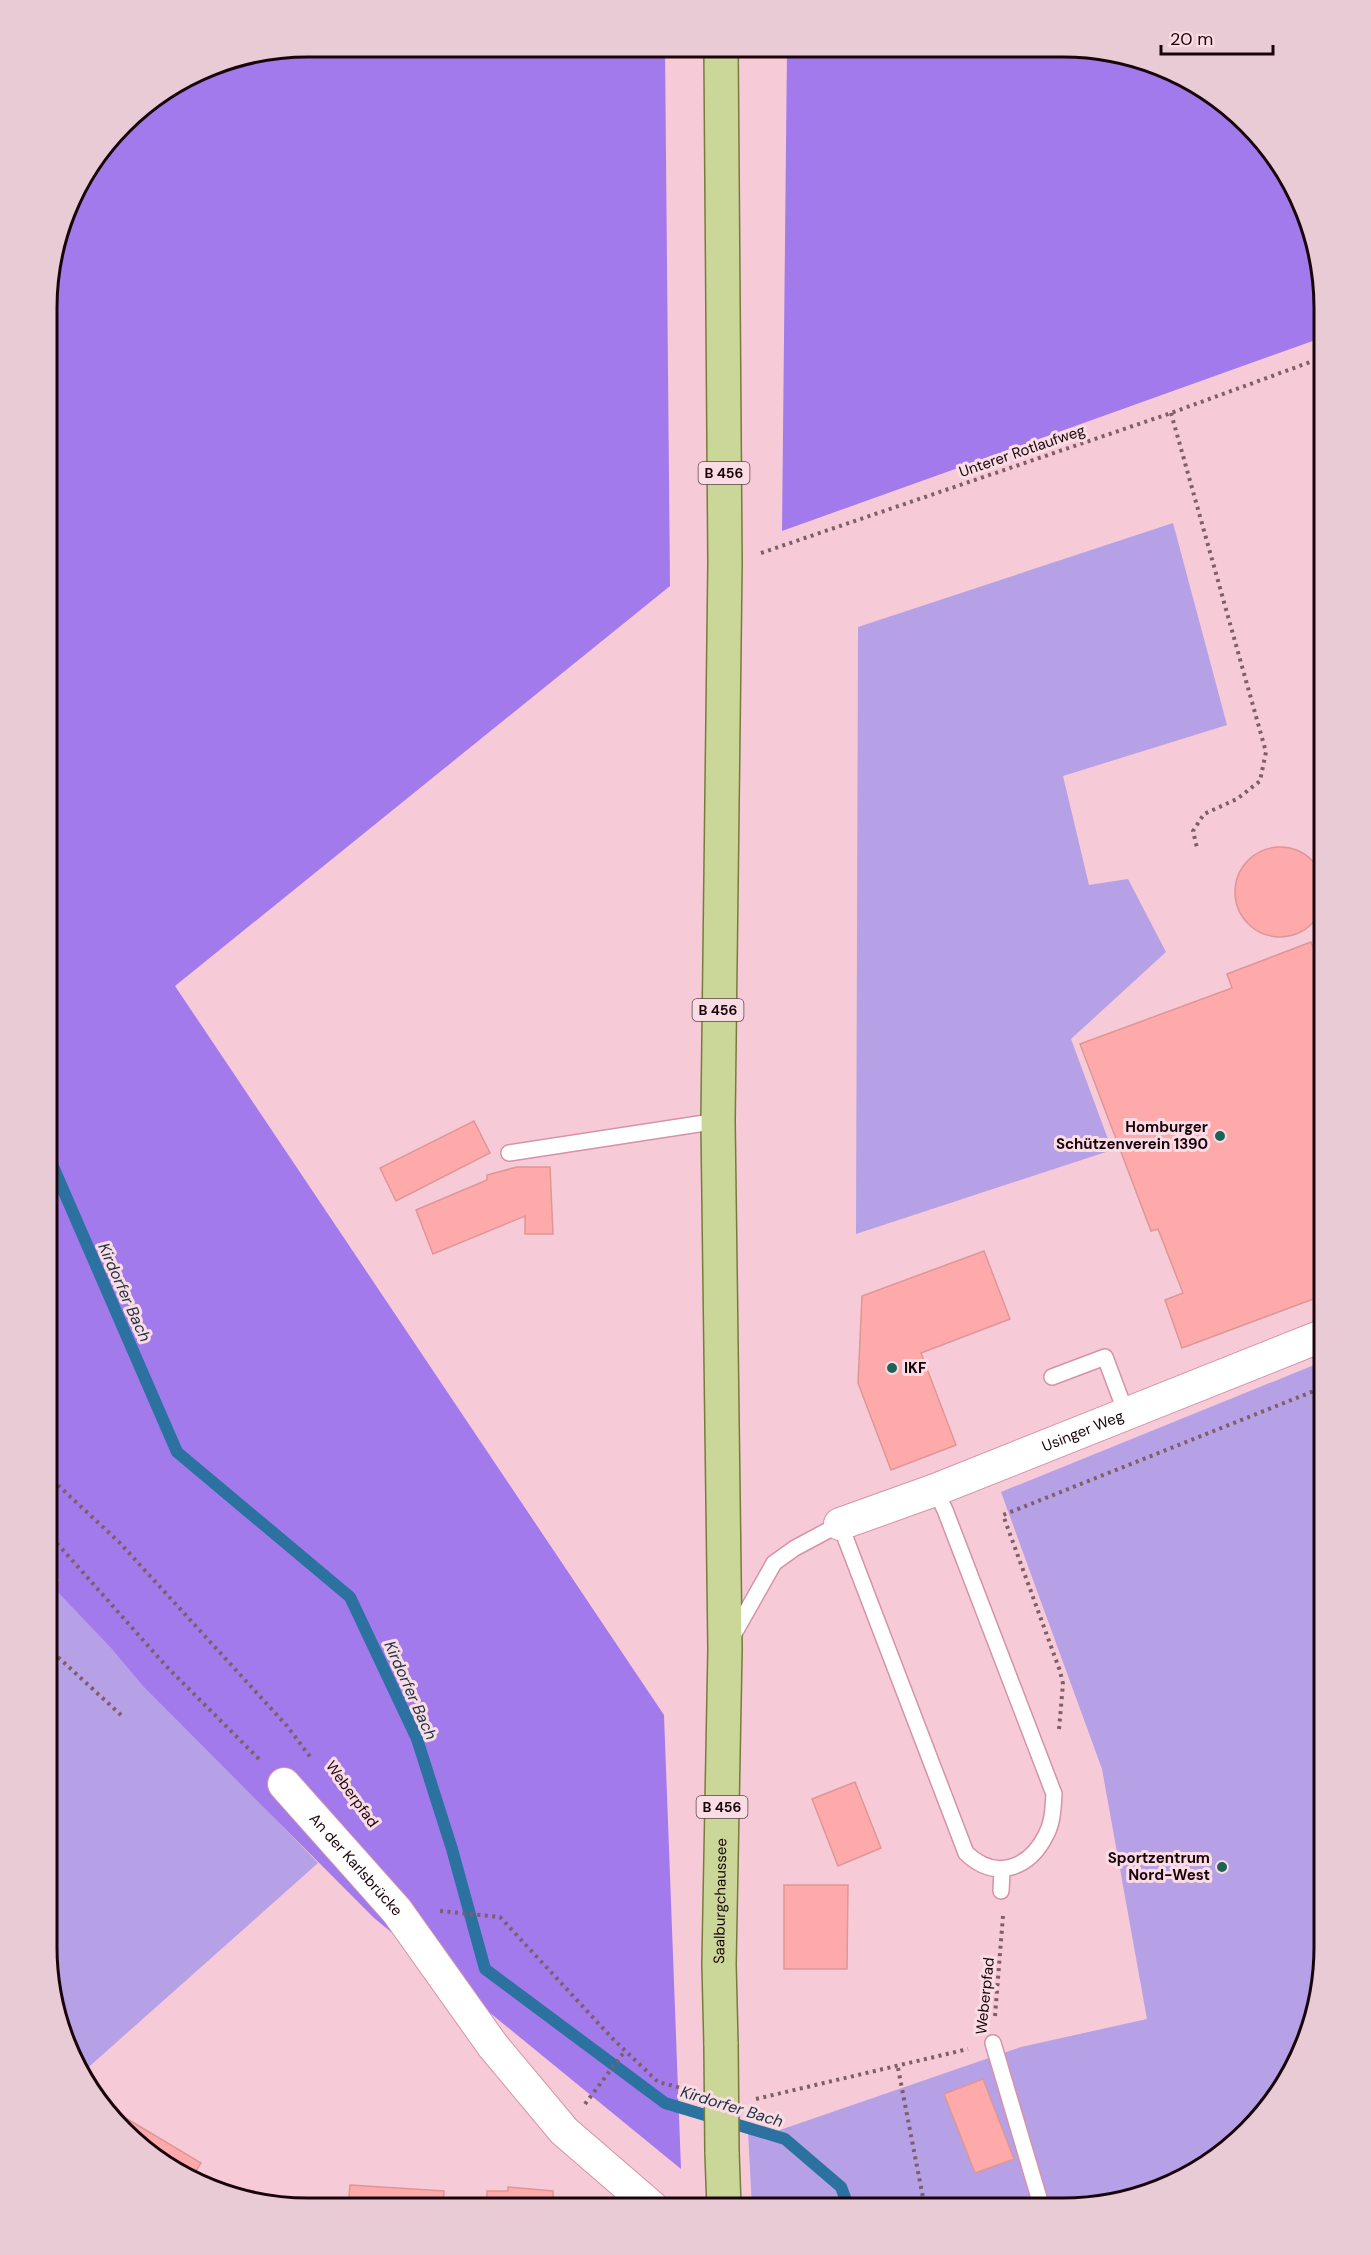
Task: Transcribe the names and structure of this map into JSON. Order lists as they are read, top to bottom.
{
  "streets": {
    "main road": ["B 456", "Saalburgchaussee"],
    "street": ["Usinger Weg", "An der Karlsbrücke"],
    "path": ["Unterer Rotlaufweg", "Weberpfad"]
  },
  "crossings": [
    ["Unterer Rotlaufweg", "B 456"],
    ["B 456", "Saalburgchaussee"]
  ],
  "water": ["Kirdorfer Bach"],
  "places": ["Homburger Schützenverein 1390", "IKF", "Sportzentrum Nord-West"],
  "scale_bar": "20 m"
}
